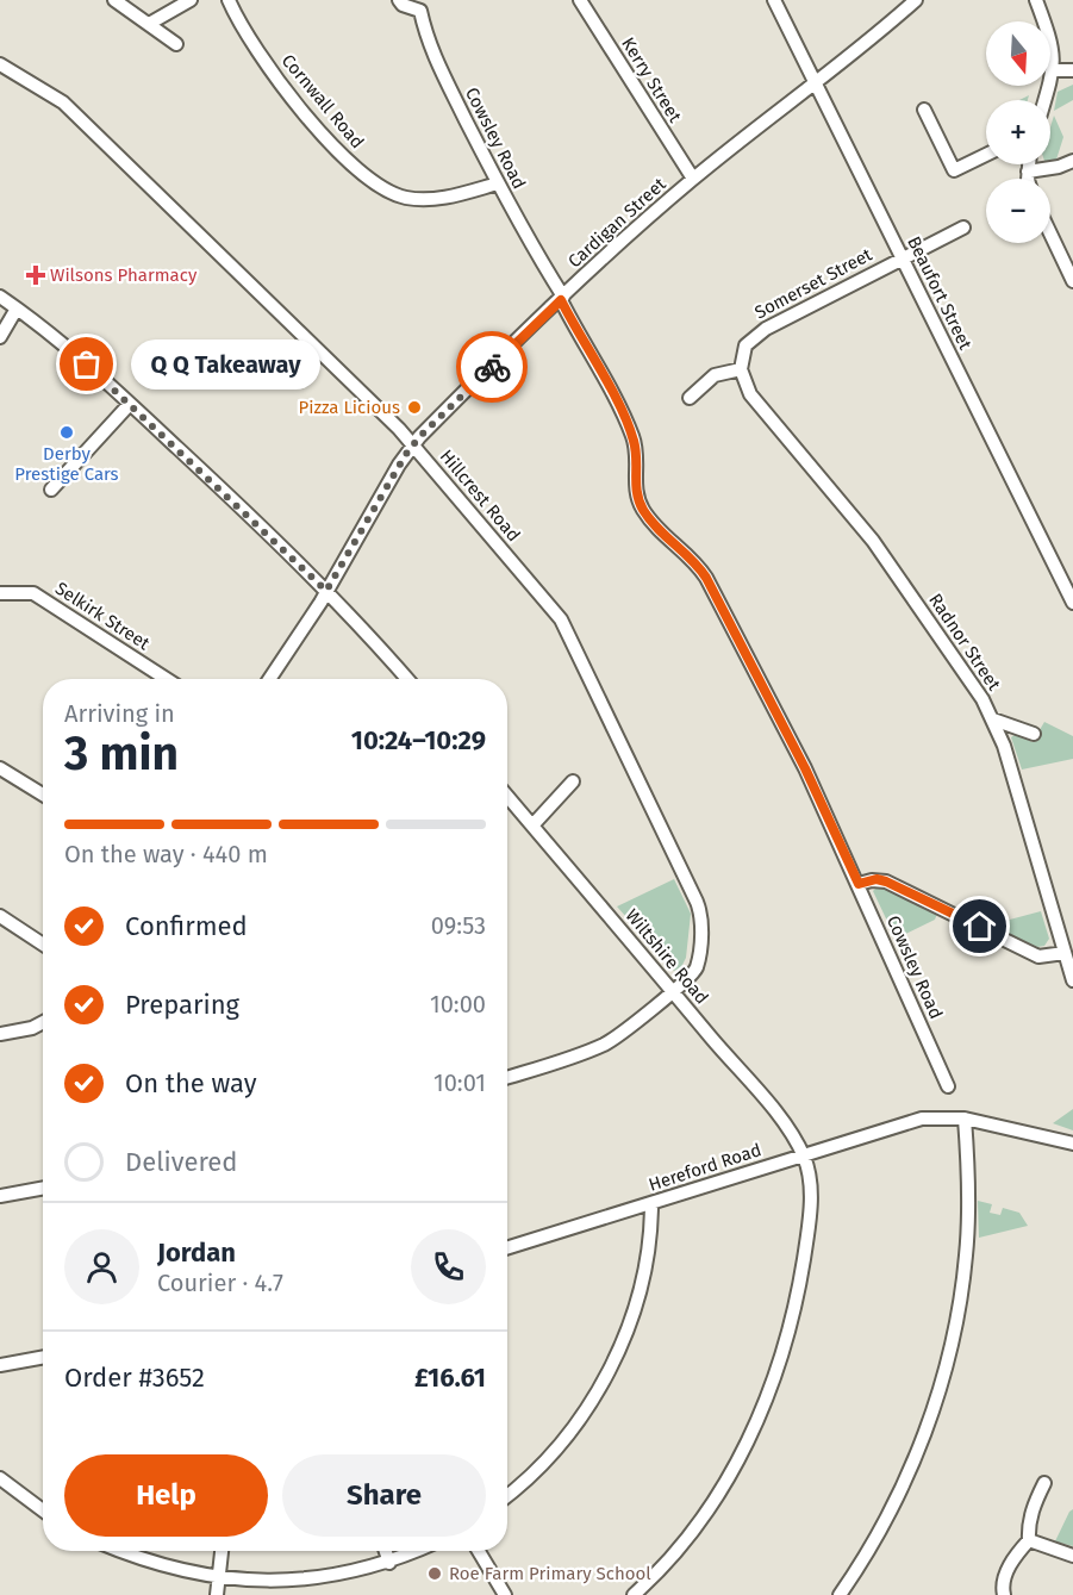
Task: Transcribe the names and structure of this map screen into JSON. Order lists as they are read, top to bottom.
{
  "streets": {
    "street": [
      "Kerry Street",
      "Cornwall Road",
      "Cowsley Road",
      "Cardigan Street",
      "Somerset Street",
      "Beaufort Street",
      "Hillcrest Road",
      "Selkirk Street",
      "Radnor Street",
      "Wiltshire Road",
      "Hereford Road"
    ]
  },
  "crossings": [
    ["Kerry Street", "Cardigan Street"],
    ["Cornwall Road", "Cowsley Road"],
    ["Cowsley Road", "Cardigan Street"],
    ["Cardigan Street", "Beaufort Street"],
    ["Cardigan Street", "Hillcrest Road"],
    ["Somerset Street", "Beaufort Street"],
    ["Somerset Street", "Radnor Street"],
    ["Hillcrest Road", "Wiltshire Road"],
    ["Wiltshire Road", "Hereford Road"]
  ],
  "places": {
    "health": ["Wilsons Pharmacy"],
    "other": [
      "Q Q Takeaway",
      "Pizza Licious",
      "Derby Prestige Cars",
      "Roe Farm Primary School"
    ]
  },
  "north": "bottom",
  "page": {
    "map_buttons": ["+", "−"],
    "bubble": "Q Q Takeaway",
    "heading": ["3 min", "Arriving in", "10:24–10:29"],
    "panel": [
      "Jordan",
      "Courier · 4.7",
      "Order #3652",
      "£16.61"
    ],
    "bar": "On the way · 440 m",
    "list": [
      ["Confirmed", "09:53"],
      ["Preparing", "10:00"],
      ["On the way", "10:01"],
      "Delivered"
    ],
    "buttons": ["Help", "Share"]
  }
}
